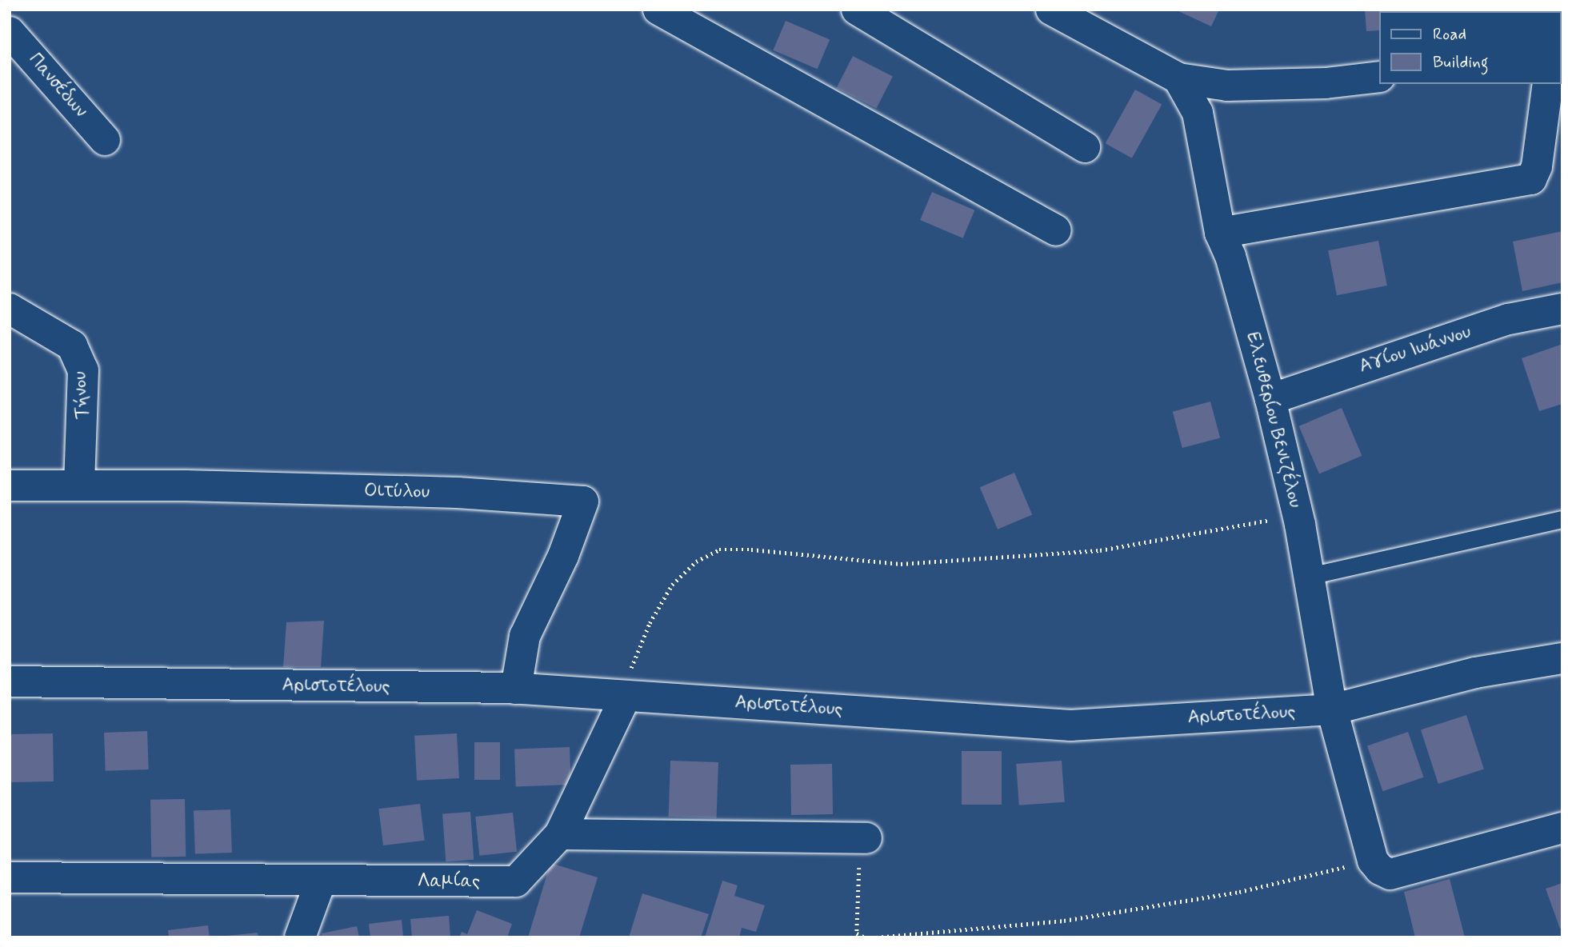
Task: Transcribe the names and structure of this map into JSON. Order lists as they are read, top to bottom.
{
  "streets": {
    "street": [
      "Πανσέδων",
      "Αγίου Ιωάννου",
      "Τήνου",
      "Ελ.ευθερίου Βενιζέλου",
      "Οιτύλου",
      "Αριστοτέλους",
      "Λαμίας"
    ]
  },
  "crossings": [
    ["Αγίου Ιωάννου", "Ελ.ευθερίου Βενιζέλου"],
    ["Τήνου", "Οιτύλου"],
    ["Ελ.ευθερίου Βενιζέλου", "Αριστοτέλους"],
    ["Οιτύλου", "Αριστοτέλους"],
    ["Αριστοτέλους", "Λαμίας"]
  ],
  "legend": ["Road", "Building"]
}
